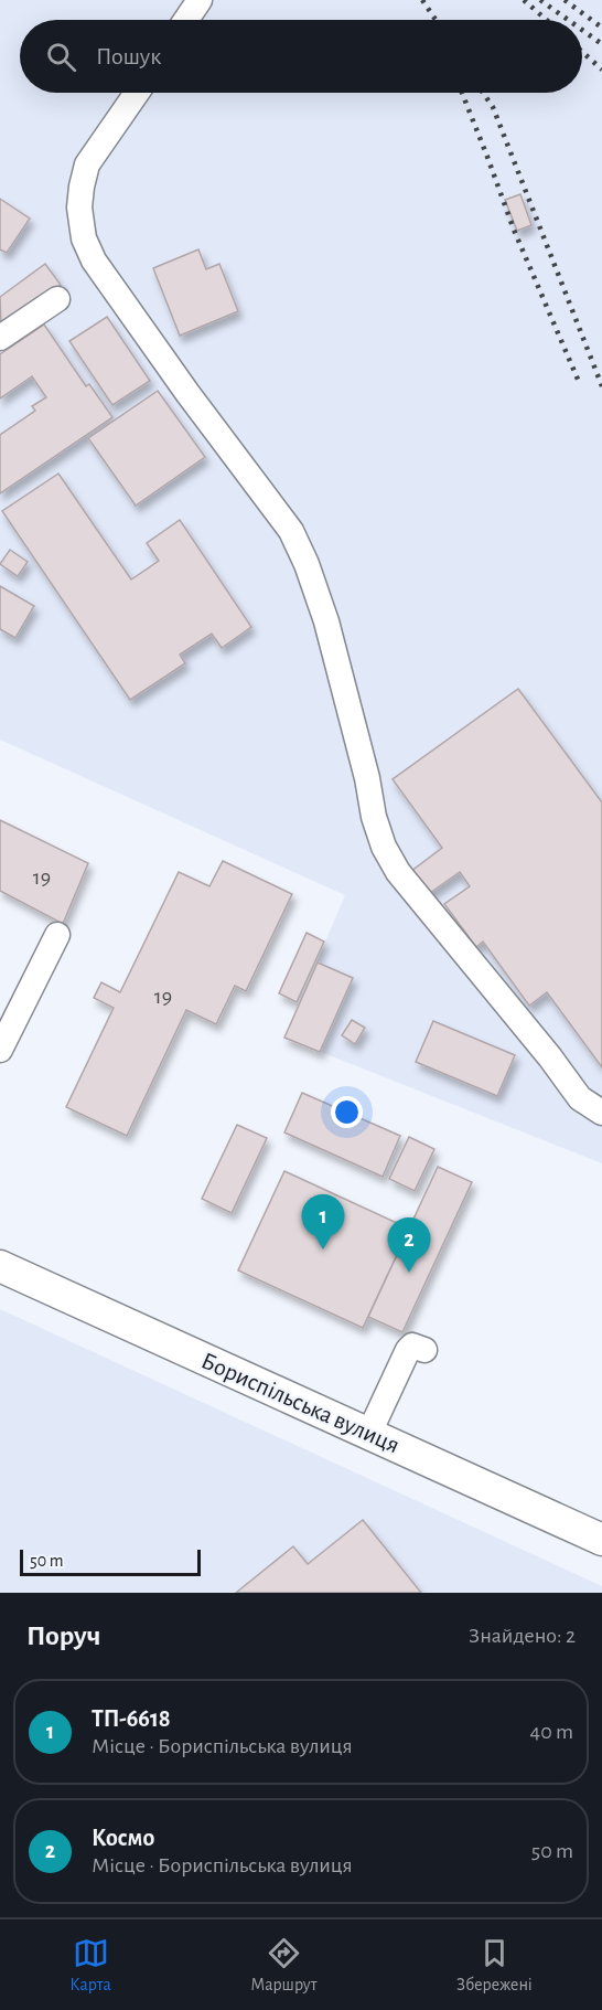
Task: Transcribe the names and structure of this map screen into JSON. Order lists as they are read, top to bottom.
{
  "streets": {
    "main road": ["Бориспільська вулиця"]
  },
  "house_numbers": ["19", "19"],
  "scale_bar": "50 m",
  "page": {
    "search": "Пошук",
    "pins": ["1", "2"],
    "scale": "50 m",
    "heading": ["Поруч", "Знайдено: 2"],
    "list": [
      {
        "mark": "1",
        "name": "ТП-6618",
        "note": "Місце · Бориспільська вулиця",
        "value": "40 m"
      },
      {
        "mark": "2",
        "name": "Космо",
        "note": "Місце · Бориспільська вулиця",
        "value": "50 m"
      }
    ],
    "nav": ["Карта", "Маршрут", "Збережені"]
  }
}
